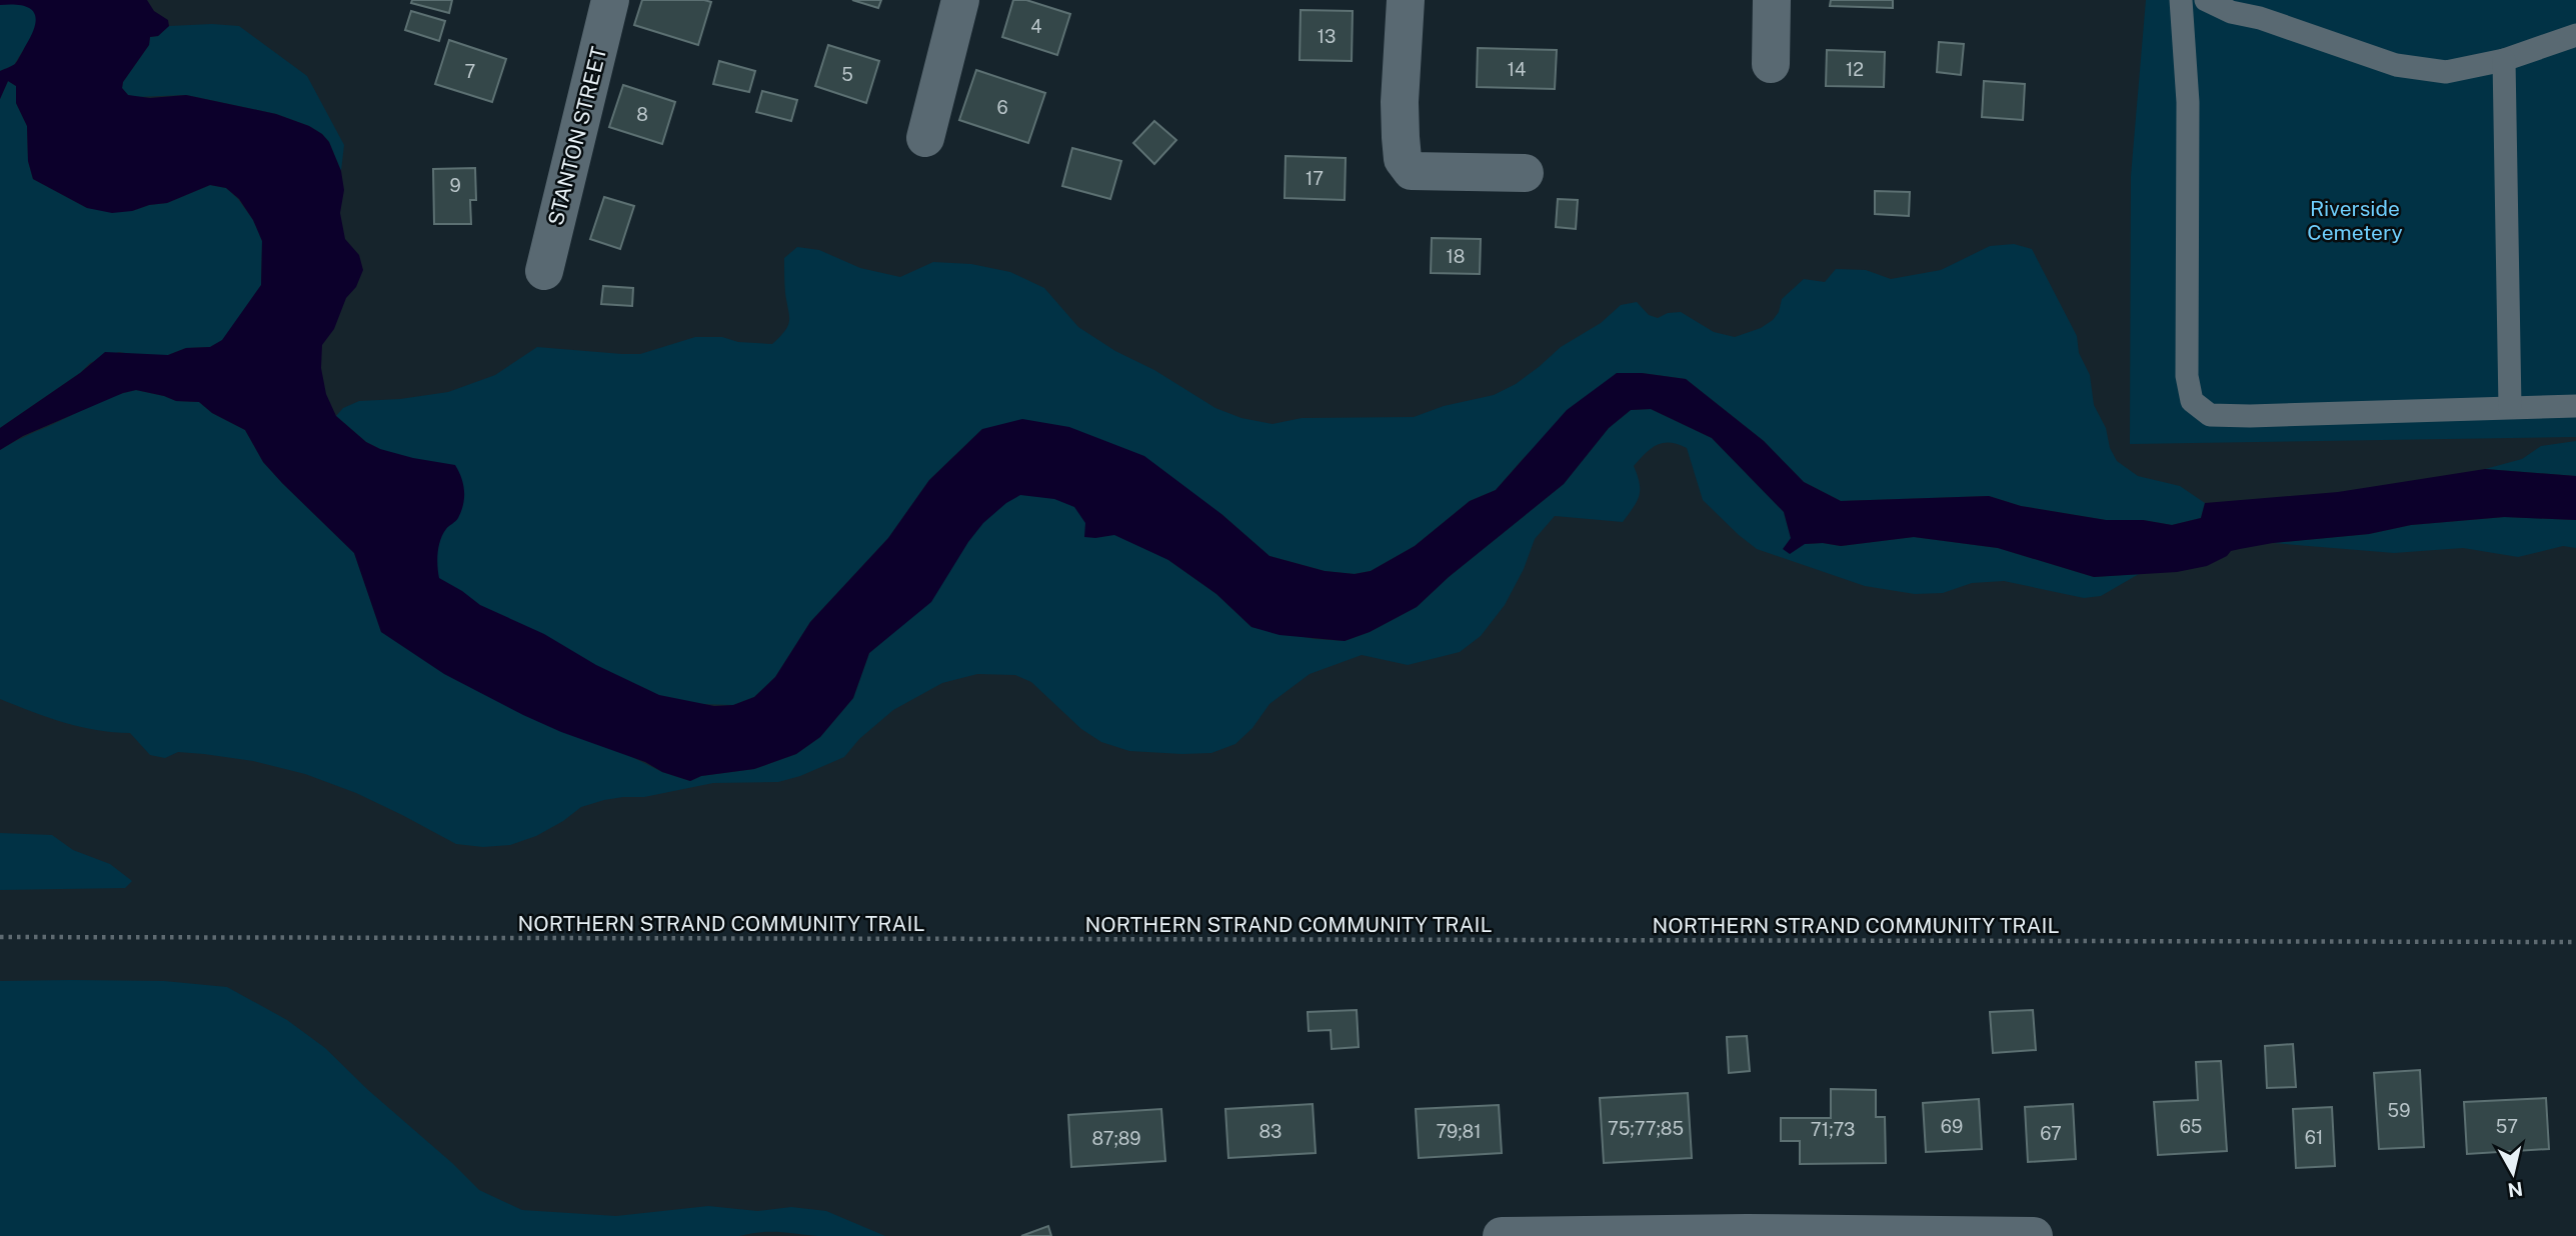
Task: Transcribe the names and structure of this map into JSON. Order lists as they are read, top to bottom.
{
  "streets": {
    "street": ["STANTON STREET"],
    "path": ["NORTHERN STRAND COMMUNITY TRAIL"]
  },
  "parks": ["Riverside Cemetery"],
  "house_numbers": [
    "4",
    "13",
    "14",
    "12",
    "7",
    "5",
    "6",
    "8",
    "17",
    "9",
    "18",
    "59",
    "69",
    "65",
    "57",
    "75;77;85",
    "71;73",
    "83",
    "79;81",
    "67",
    "61",
    "87;89"
  ],
  "north": "bottom"
}
